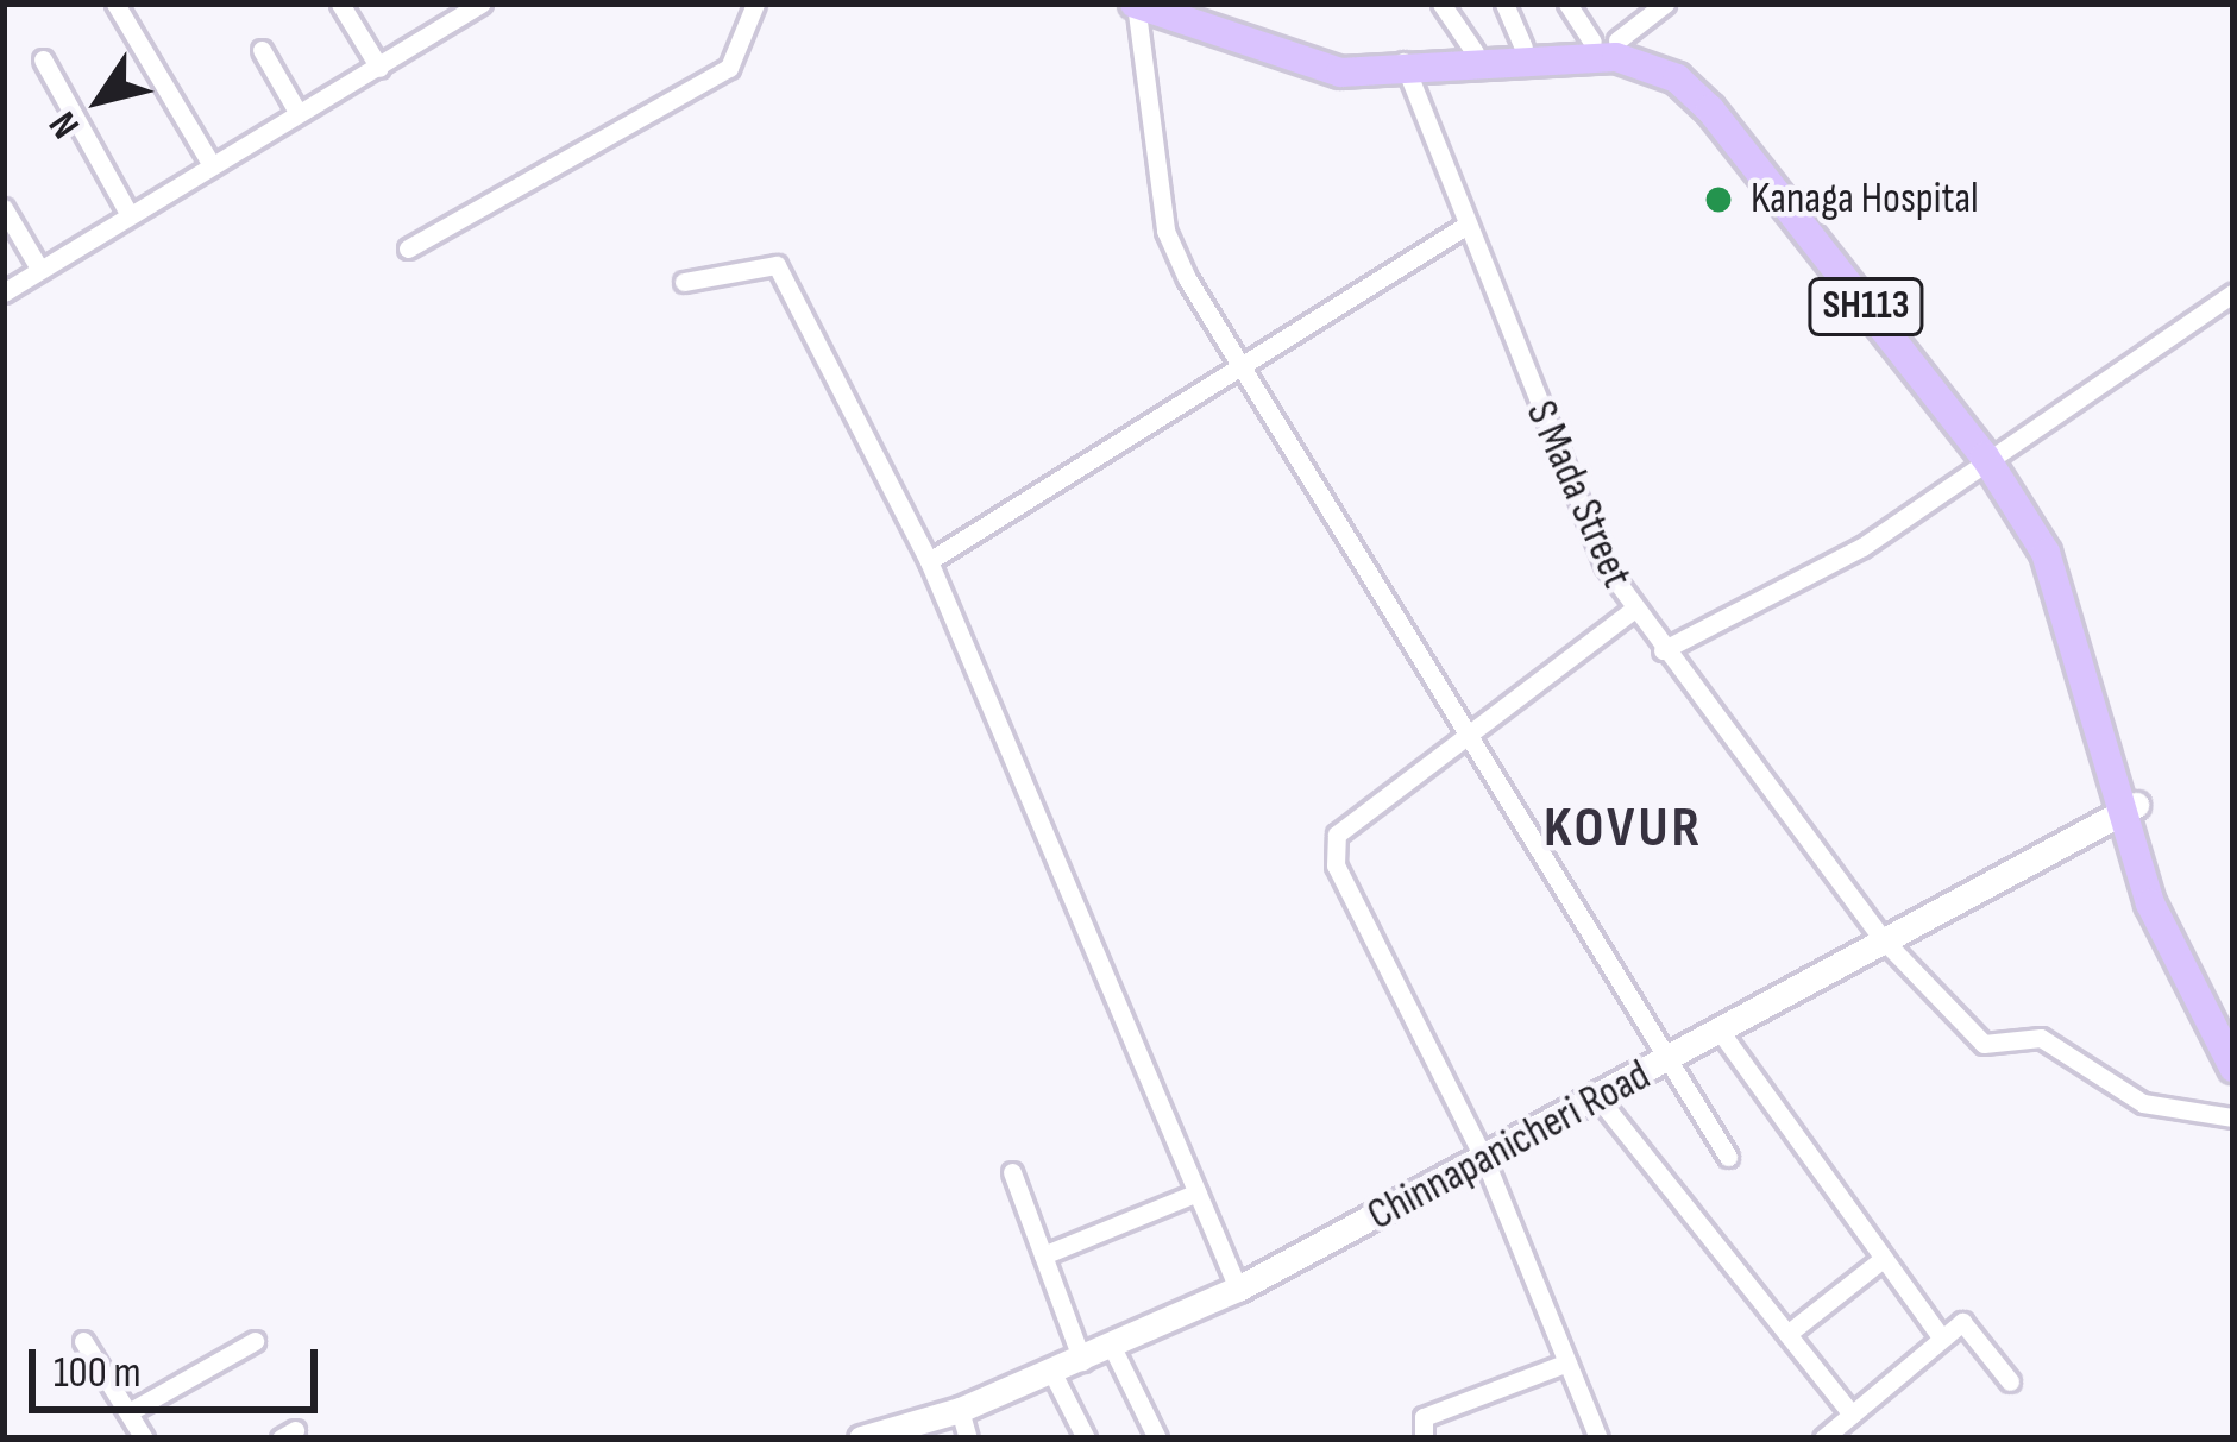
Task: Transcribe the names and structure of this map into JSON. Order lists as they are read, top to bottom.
{
  "streets": {
    "main road": ["SH113"],
    "street": ["S Mada Street", "Chinnapanicheri Road"]
  },
  "crossings": [
    ["SH113", "S Mada Street"],
    ["SH113", "Chinnapanicheri Road"],
    ["S Mada Street", "Chinnapanicheri Road"]
  ],
  "districts": ["KOVUR"],
  "places": ["Kanaga Hospital"],
  "scale_bar": "100 m",
  "north": "bottom left"
}
